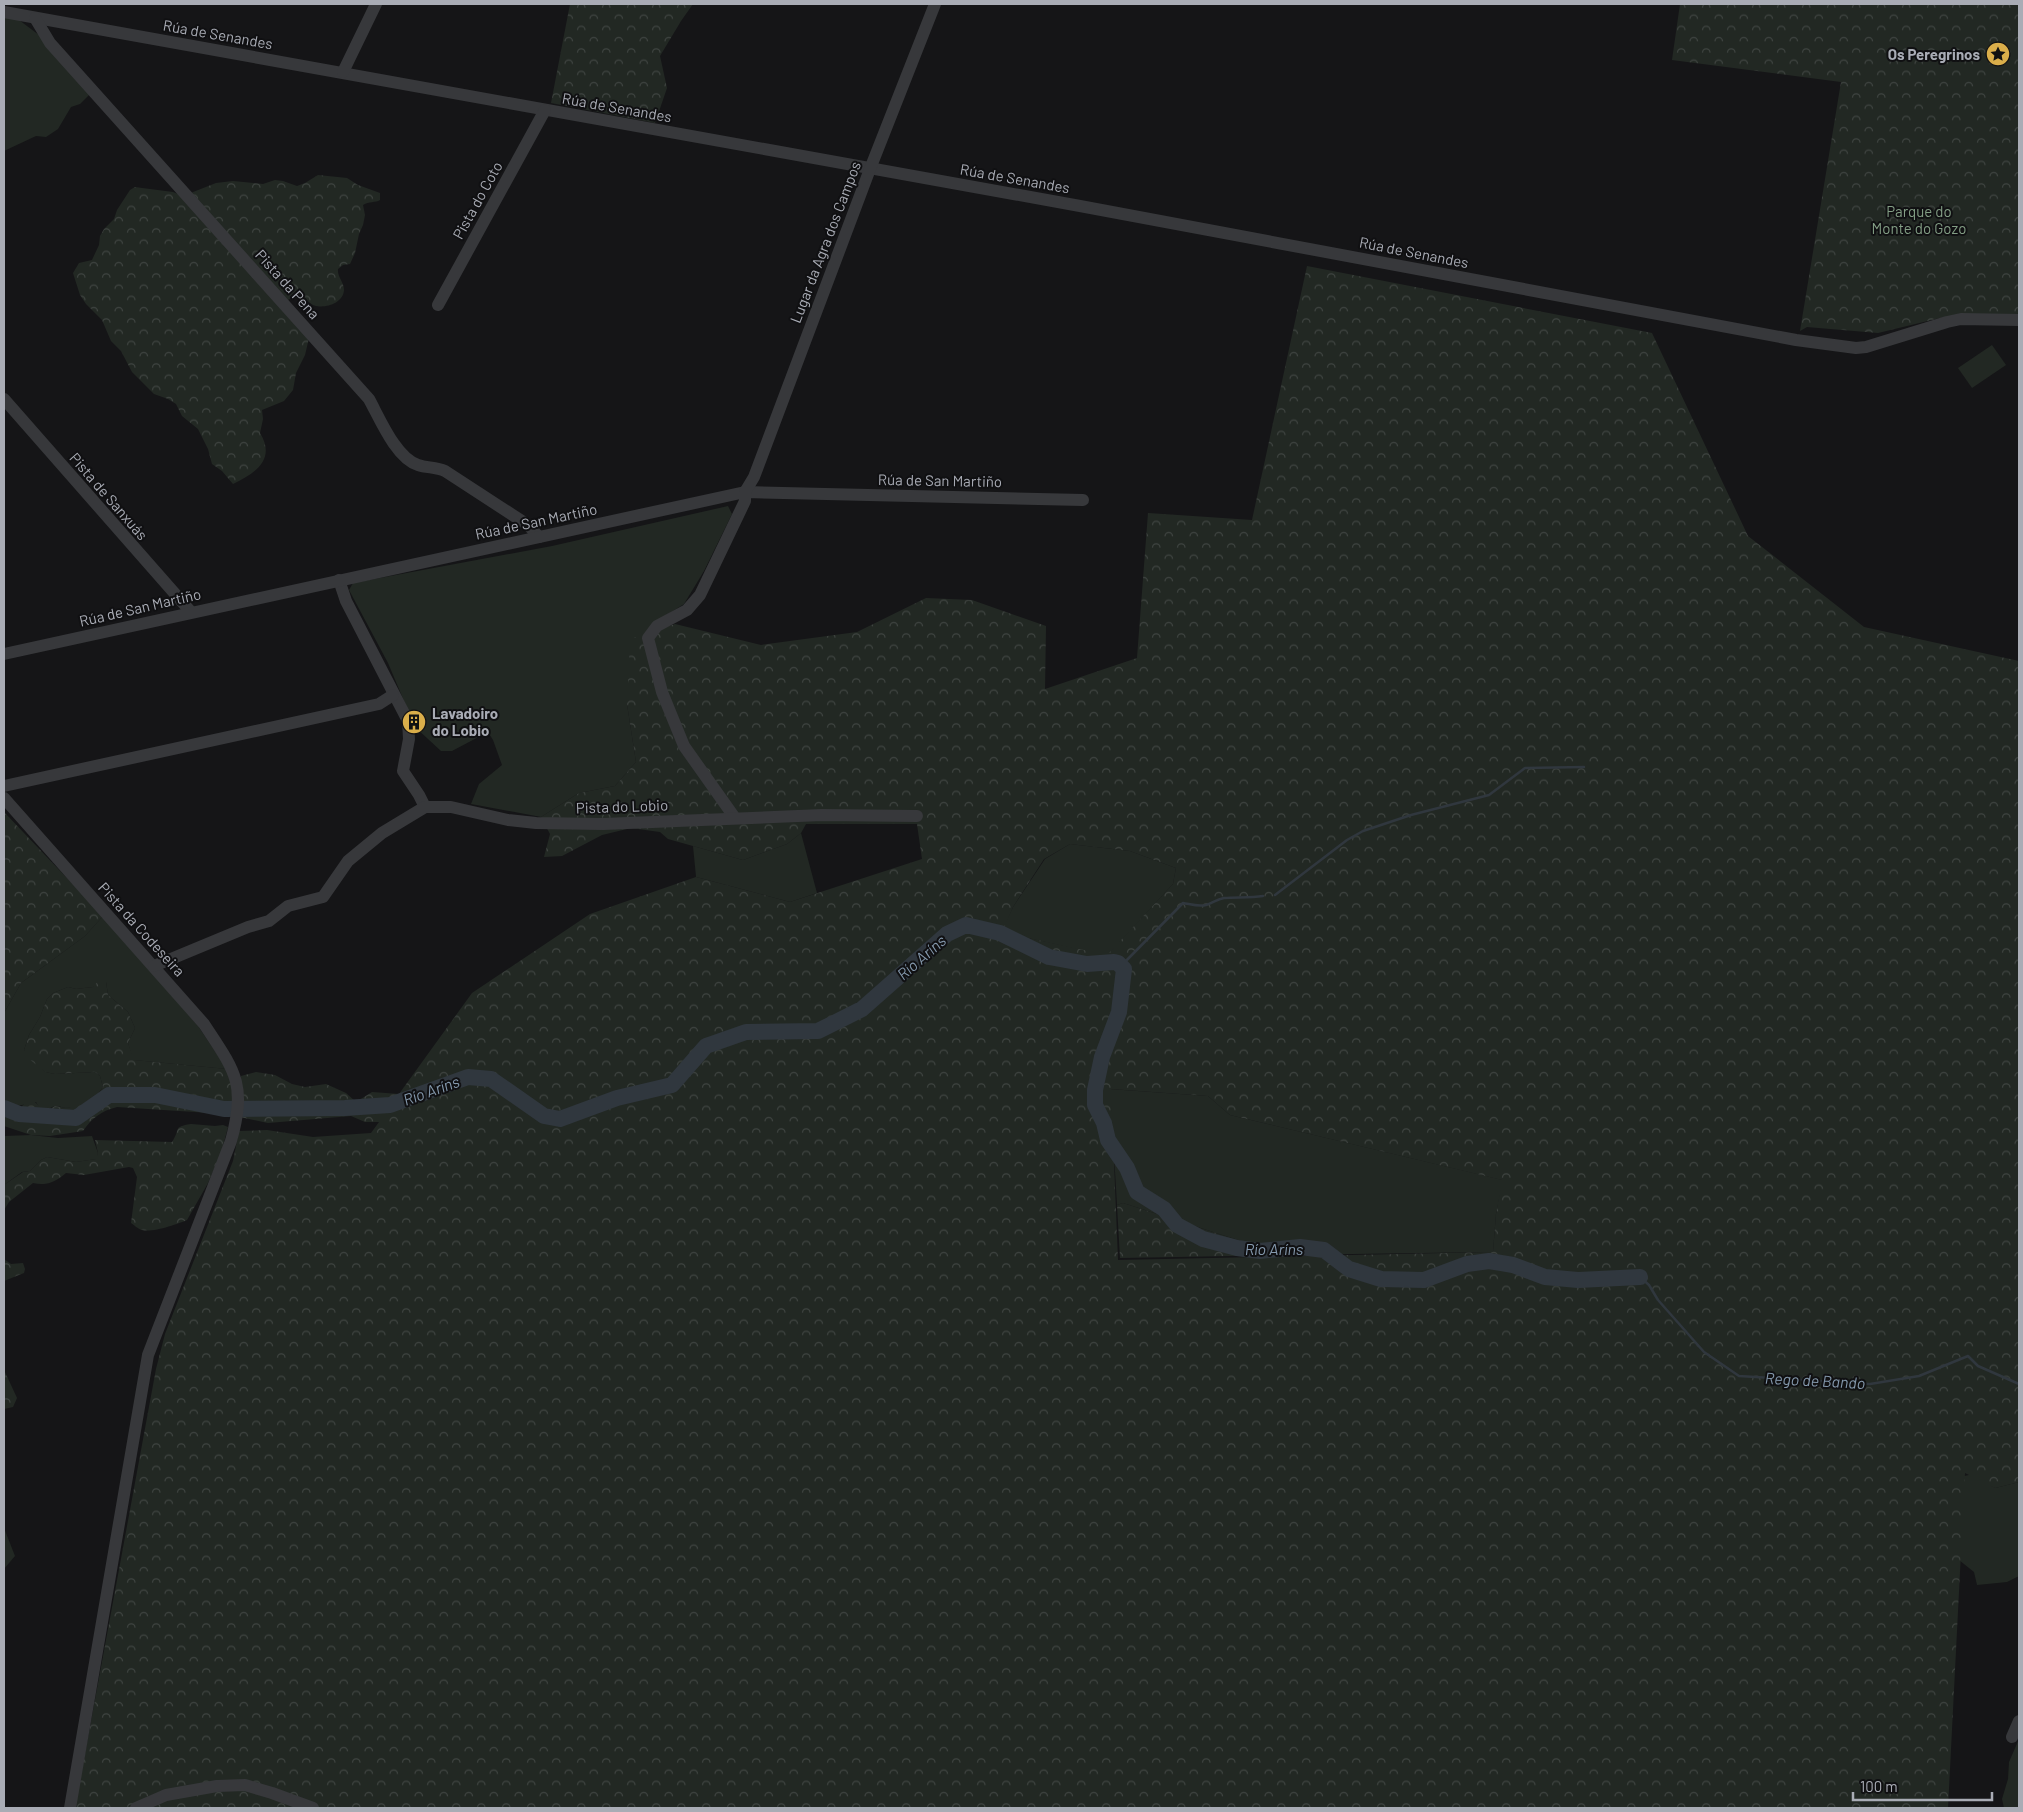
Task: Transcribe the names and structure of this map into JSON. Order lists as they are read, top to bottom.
{
  "streets": {
    "street": [
      "Rúa de Senandes",
      "Pista do Coto",
      "Lugar da Agra dos Campos",
      "Pista da Pena",
      "Rúa de San Martiño",
      "Pista de Sanxuás",
      "Pista do Lobio",
      "Pista da Codeseira"
    ]
  },
  "crossings": [
    ["Rúa de Senandes", "Pista do Coto"],
    ["Rúa de Senandes", "Lugar da Agra dos Campos"],
    ["Rúa de Senandes", "Pista da Pena"],
    ["Lugar da Agra dos Campos", "Rúa de San Martiño"],
    ["Lugar da Agra dos Campos", "Pista do Lobio"],
    ["Pista da Pena", "Rúa de San Martiño"],
    ["Rúa de San Martiño", "Pista de Sanxuás"]
  ],
  "water": ["Río Aríns", "Rego de Bando"],
  "parks": ["Parque do Monte do Gozo"],
  "places": {
    "place": ["Os Peregrinos"],
    "building": ["Lavadoiro do Lobio"]
  },
  "scale_bar": "100 m"
}
